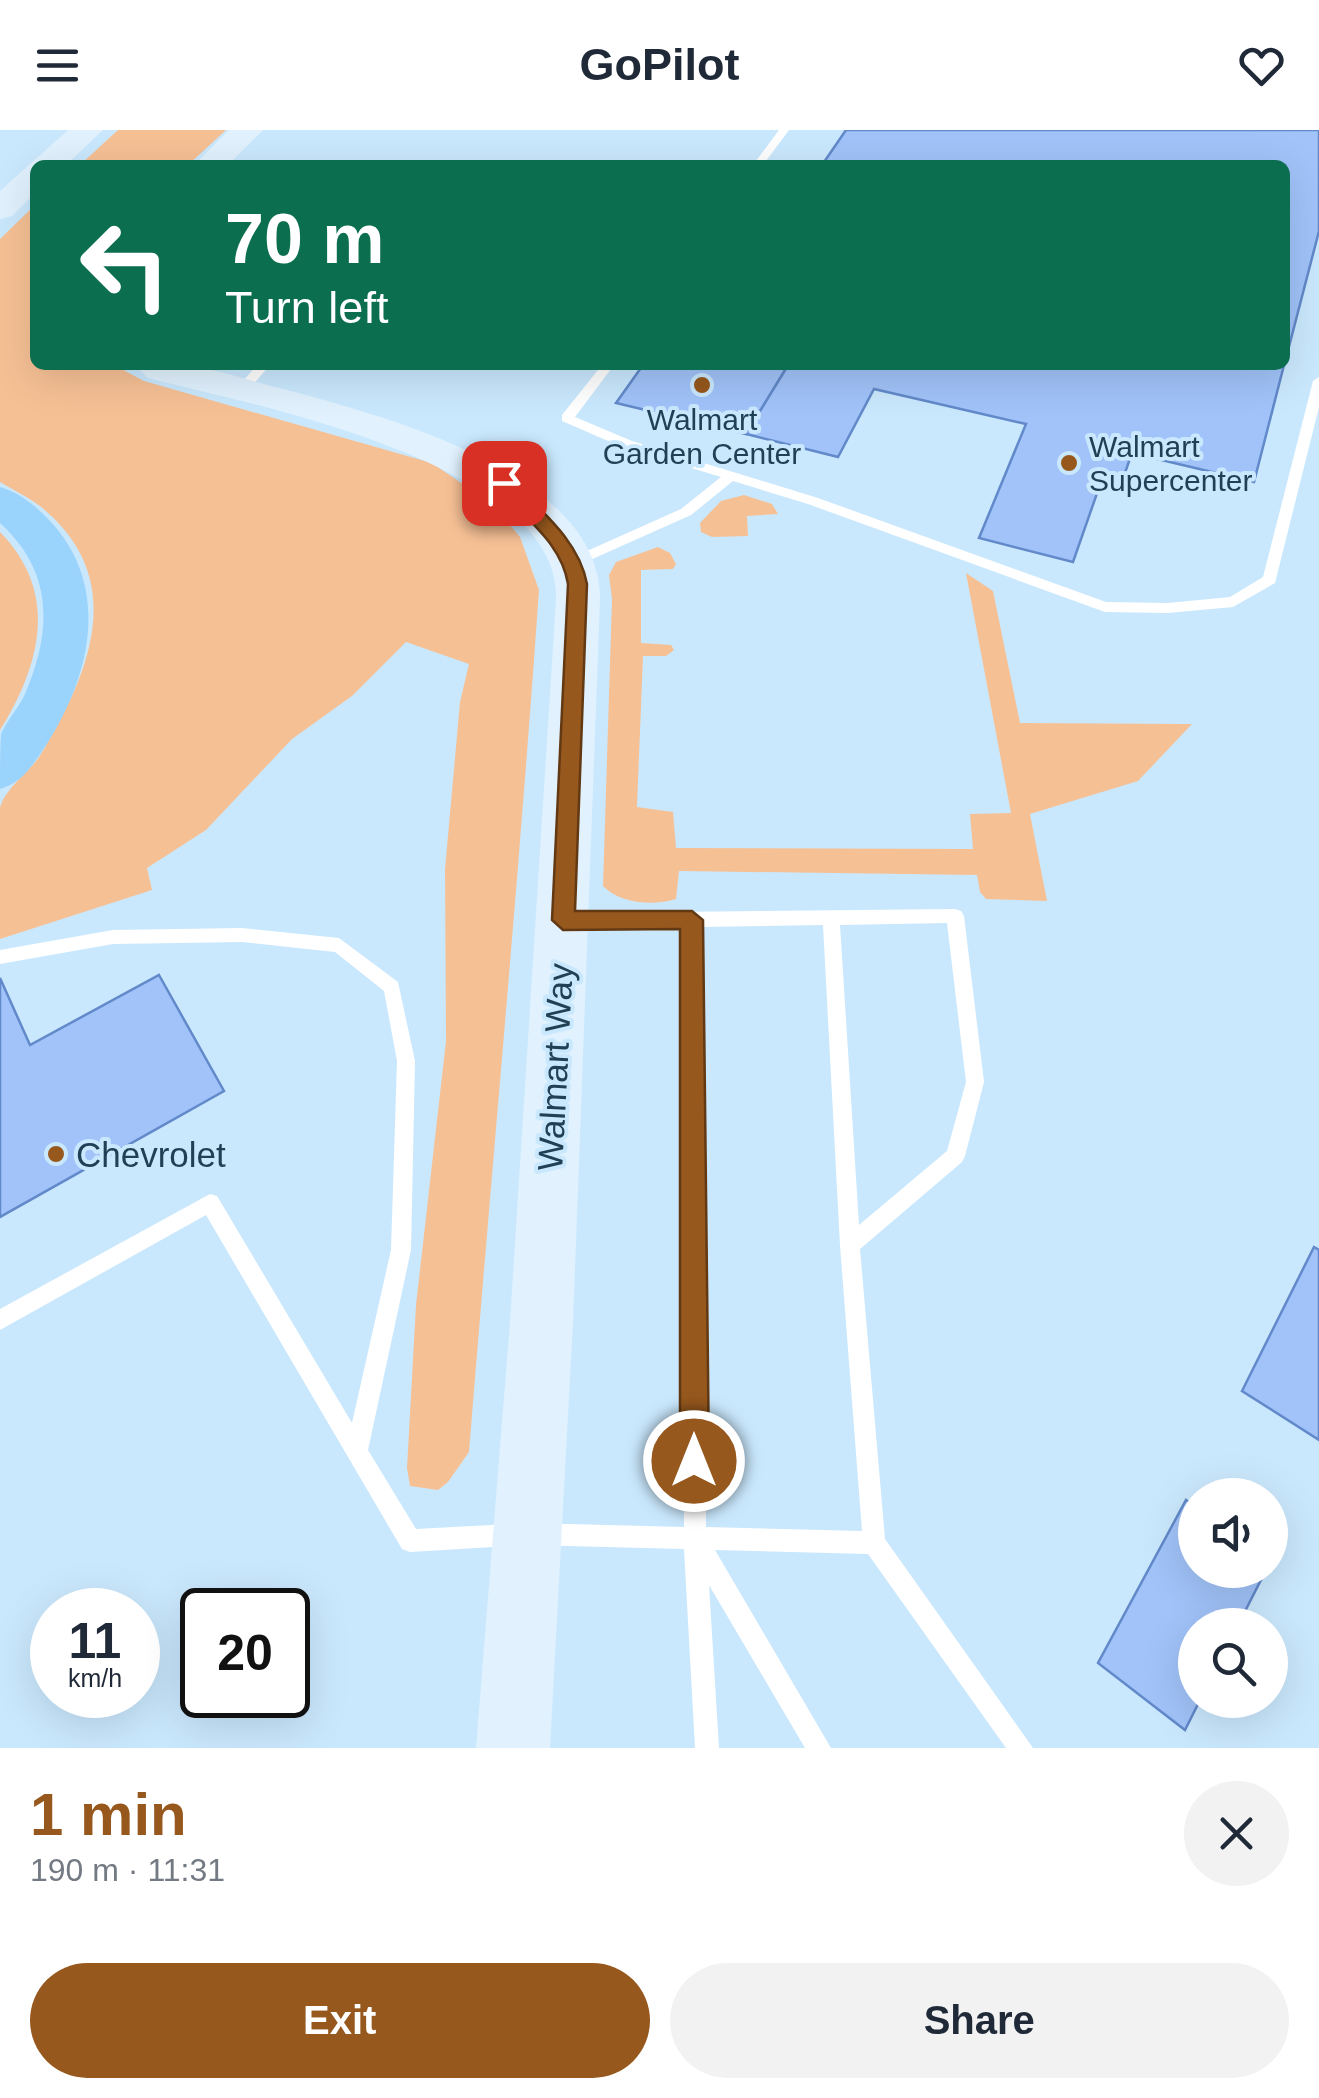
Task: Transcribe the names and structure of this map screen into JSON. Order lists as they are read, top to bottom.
{
  "streets": {
    "street": ["Walmart Way"]
  },
  "places": ["Walmart Garden Center", "Walmart Supercenter", "Chevrolet"],
  "page": {
    "header": "GoPilot",
    "turn": ["70 m", "Turn left"],
    "speed": "11 km/h",
    "limit": "20",
    "heading": ["1 min", "190 m · 11:31"],
    "buttons": ["Exit", "Share"]
  }
}
